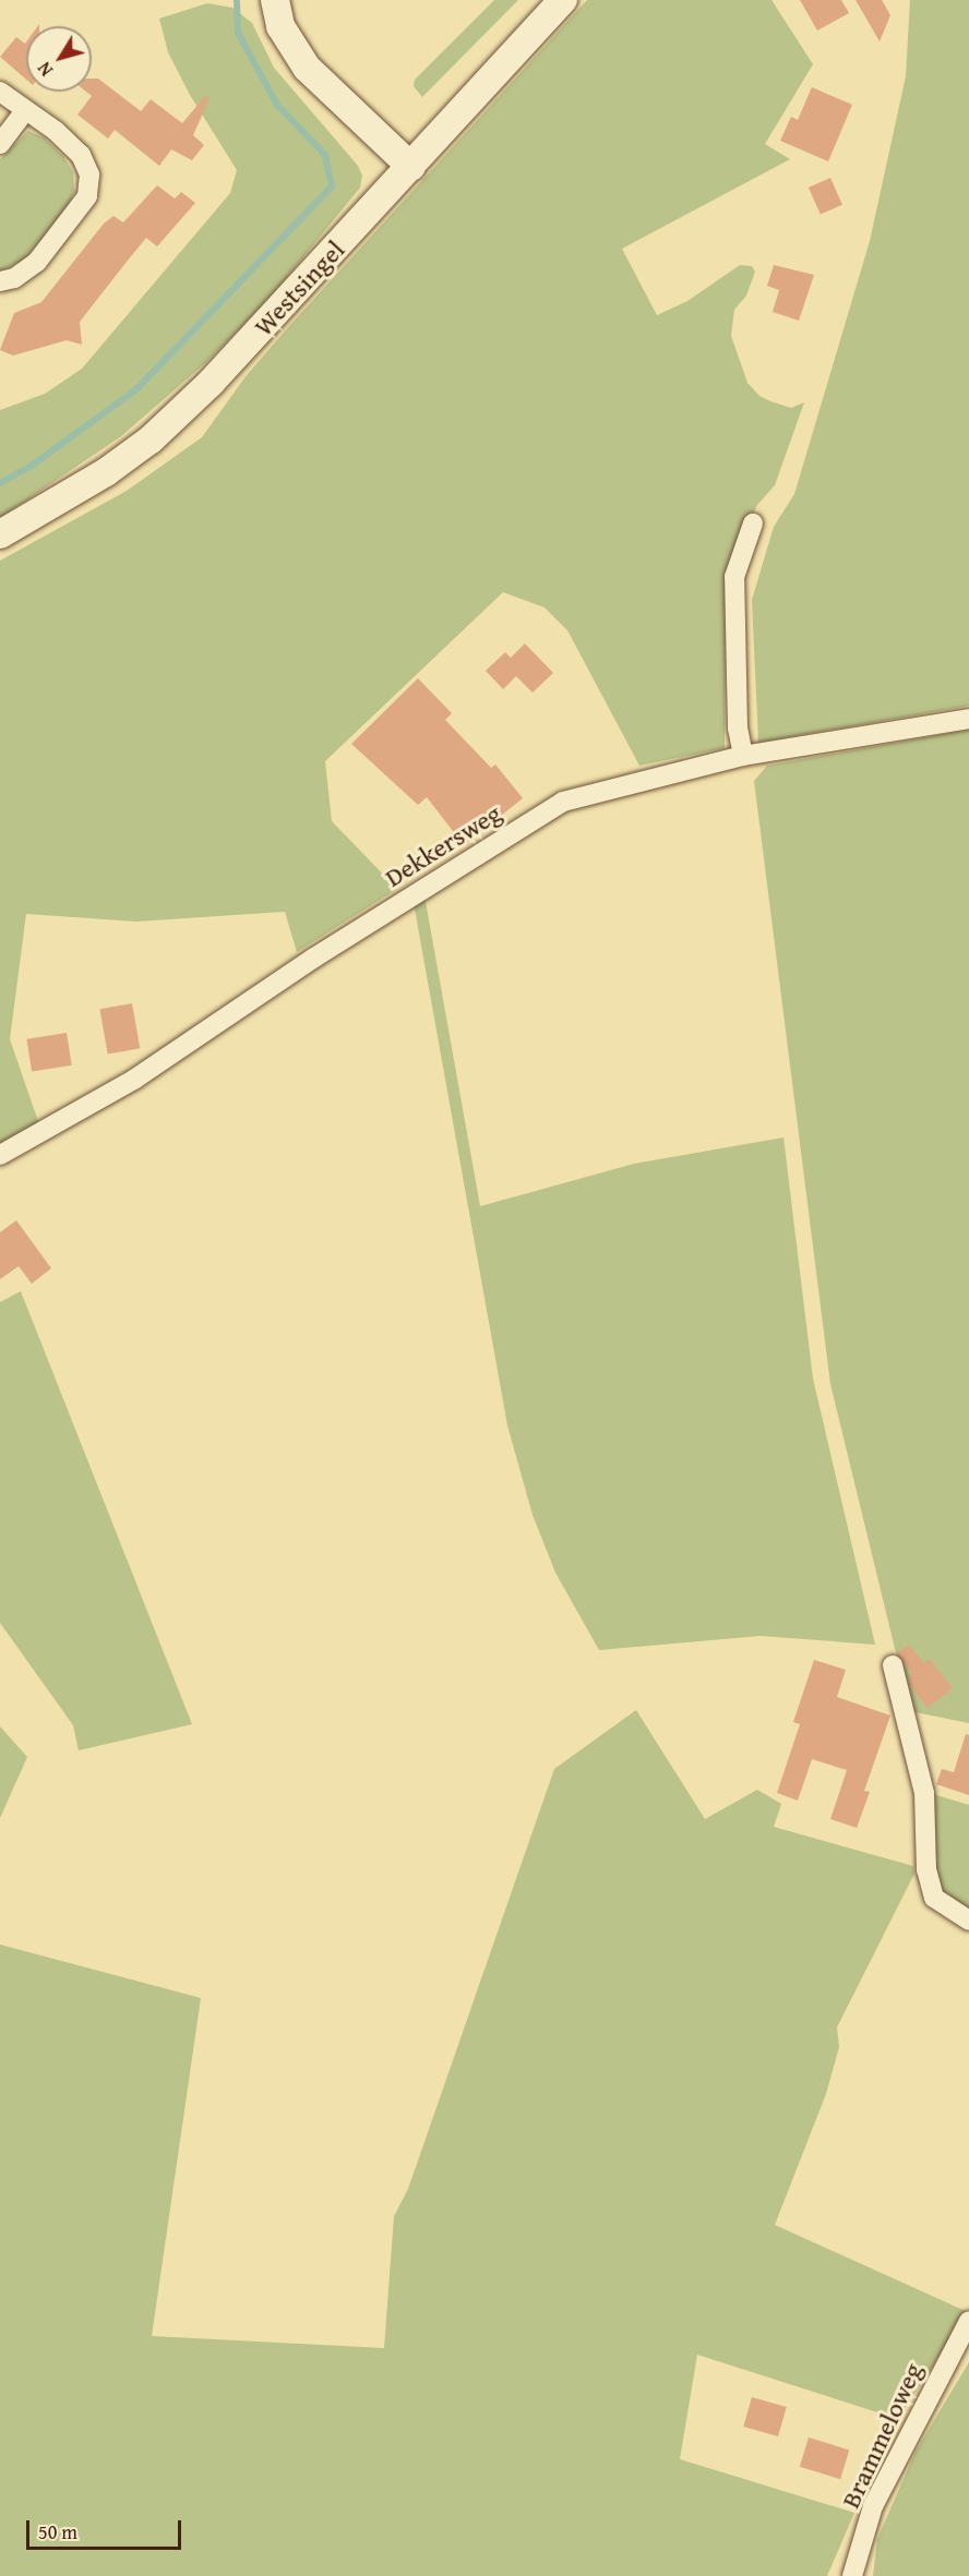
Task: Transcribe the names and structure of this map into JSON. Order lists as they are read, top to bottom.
{
  "streets": {
    "main road": ["Westsingel"],
    "street": ["Dekkersweg", "Brammeloweg"]
  },
  "scale_bar": "50 m",
  "north": "bottom left"
}
